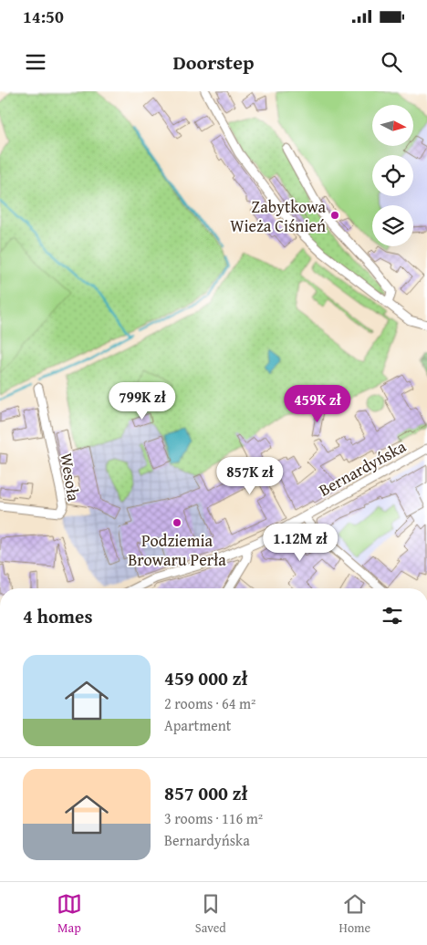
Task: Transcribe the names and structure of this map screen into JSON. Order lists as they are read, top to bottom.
{
  "streets": {
    "street": ["Bernardyńska", "Wesoła"]
  },
  "places": ["Zabytkowa Wieża Ciśnień", "Podziemia Browaru Perła"],
  "north": "right",
  "page": {
    "status": "14:50",
    "header": "Doorstep",
    "price": [
      "799K zł",
      "459K zł",
      "857K zł",
      "1.12M zł"
    ],
    "heading": "4 homes",
    "list": [
      {
        "name": "459 000 zł",
        "note": "2 rooms · 64 m² · Apartment"
      },
      {
        "name": "857 000 zł",
        "note": "3 rooms · 116 m² · Bernardyńska"
      }
    ],
    "tabs": ["Map", "Saved", "Home"]
  }
}
